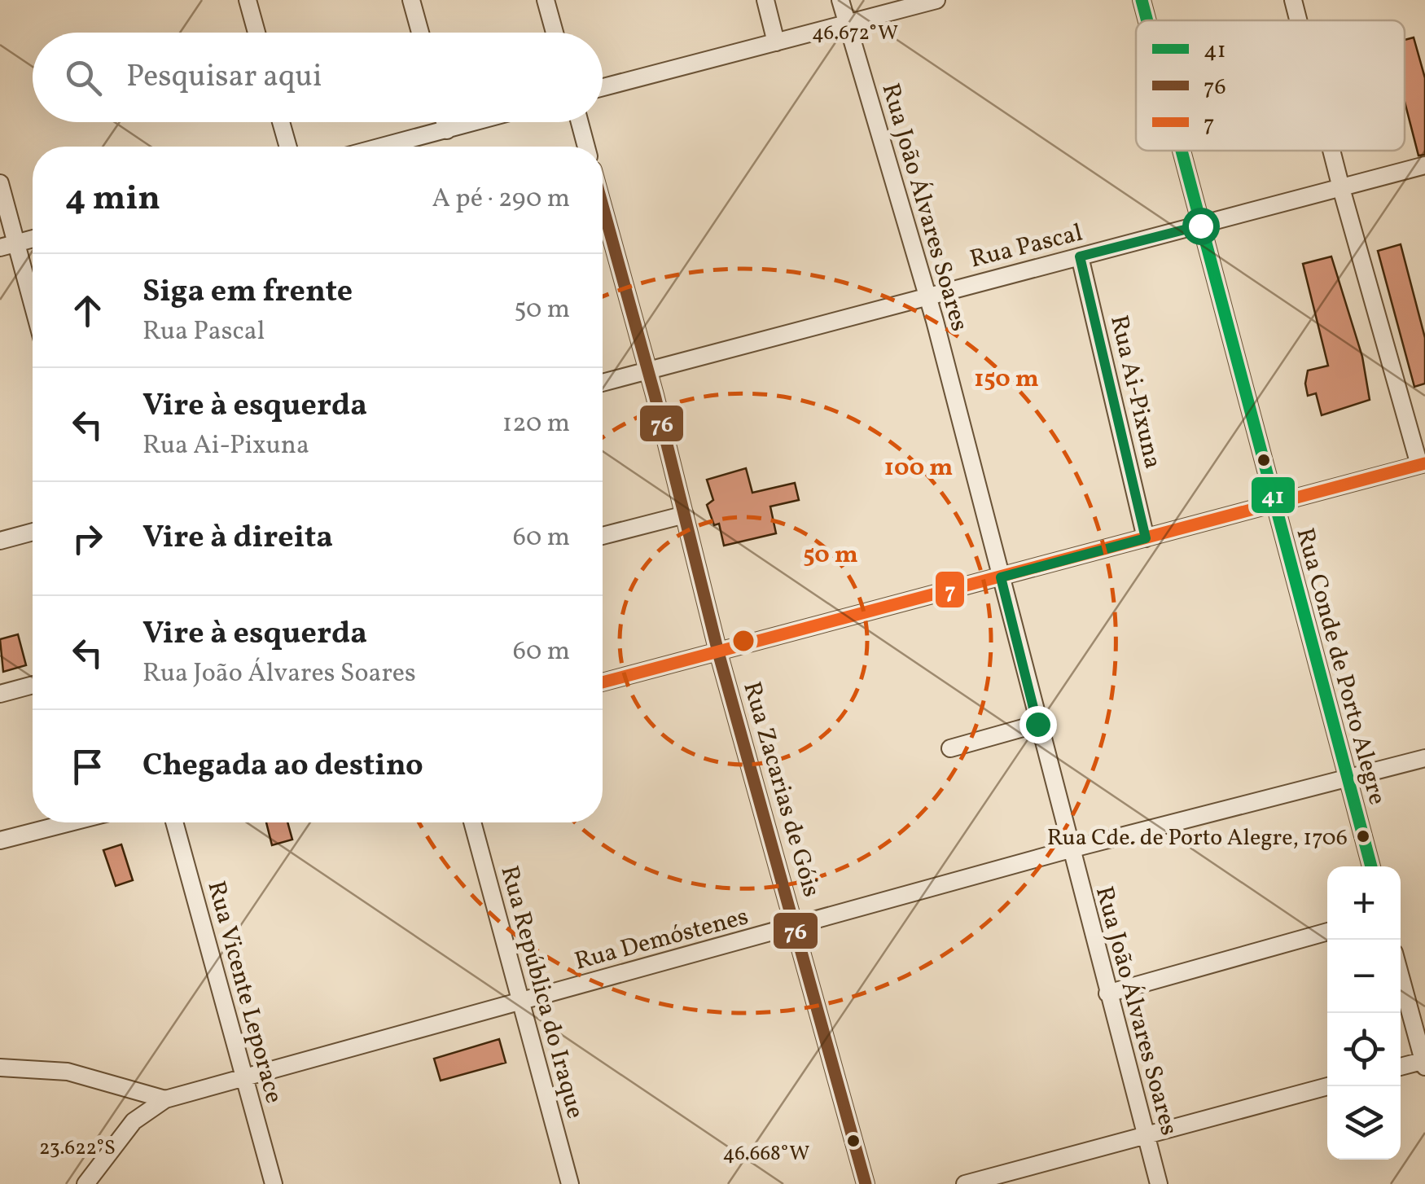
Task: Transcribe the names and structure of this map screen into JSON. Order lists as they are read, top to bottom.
{
  "streets": {
    "street": [
      "Rua João Álvares Soares",
      "Rua Pascal",
      "Rua Ai-Pixuna",
      "Rua Conde de Porto Alegre",
      "Rua Zacarias de Góis",
      "Rua Demóstenes",
      "Rua Vicente Leporace",
      "Rua República do Iraque"
    ]
  },
  "crossings": [
    ["Rua João Álvares Soares", "Rua Pascal"],
    ["Rua João Álvares Soares", "Rua Demóstenes"],
    ["Rua Pascal", "Rua Ai-Pixuna"],
    ["Rua Pascal", "Rua Conde de Porto Alegre"],
    ["Rua Pascal", "Rua Zacarias de Góis"],
    ["Rua Conde de Porto Alegre", "Rua Demóstenes"],
    ["Rua Zacarias de Góis", "Rua Demóstenes"],
    ["Rua Demóstenes", "Rua Vicente Leporace"],
    ["Rua Demóstenes", "Rua República do Iraque"]
  ],
  "places": ["Rua Cde. de Porto Alegre, 1706"],
  "lines": ["transit line 41", "transit line 76", "transit line 7"],
  "legend": ["41", "76", "7"],
  "page": {
    "search": "Pesquisar aqui",
    "heading": ["4 min", "A pé · 290 m"],
    "list": [
      ["Siga em frente", "Rua Pascal", "50 m"],
      ["Vire à esquerda", "Rua Ai-Pixuna", "120 m"],
      ["Vire à direita", "60 m"],
      ["Vire à esquerda", "Rua João Álvares Soares", "60 m"],
      "Chegada ao destino"
    ],
    "map_buttons": ["+", "−"]
  },
  "coordinates": ["46.672°W", "23.622°S", "46.668°W"],
  "rings": ["150 m", "100 m", "50 m"]
}
